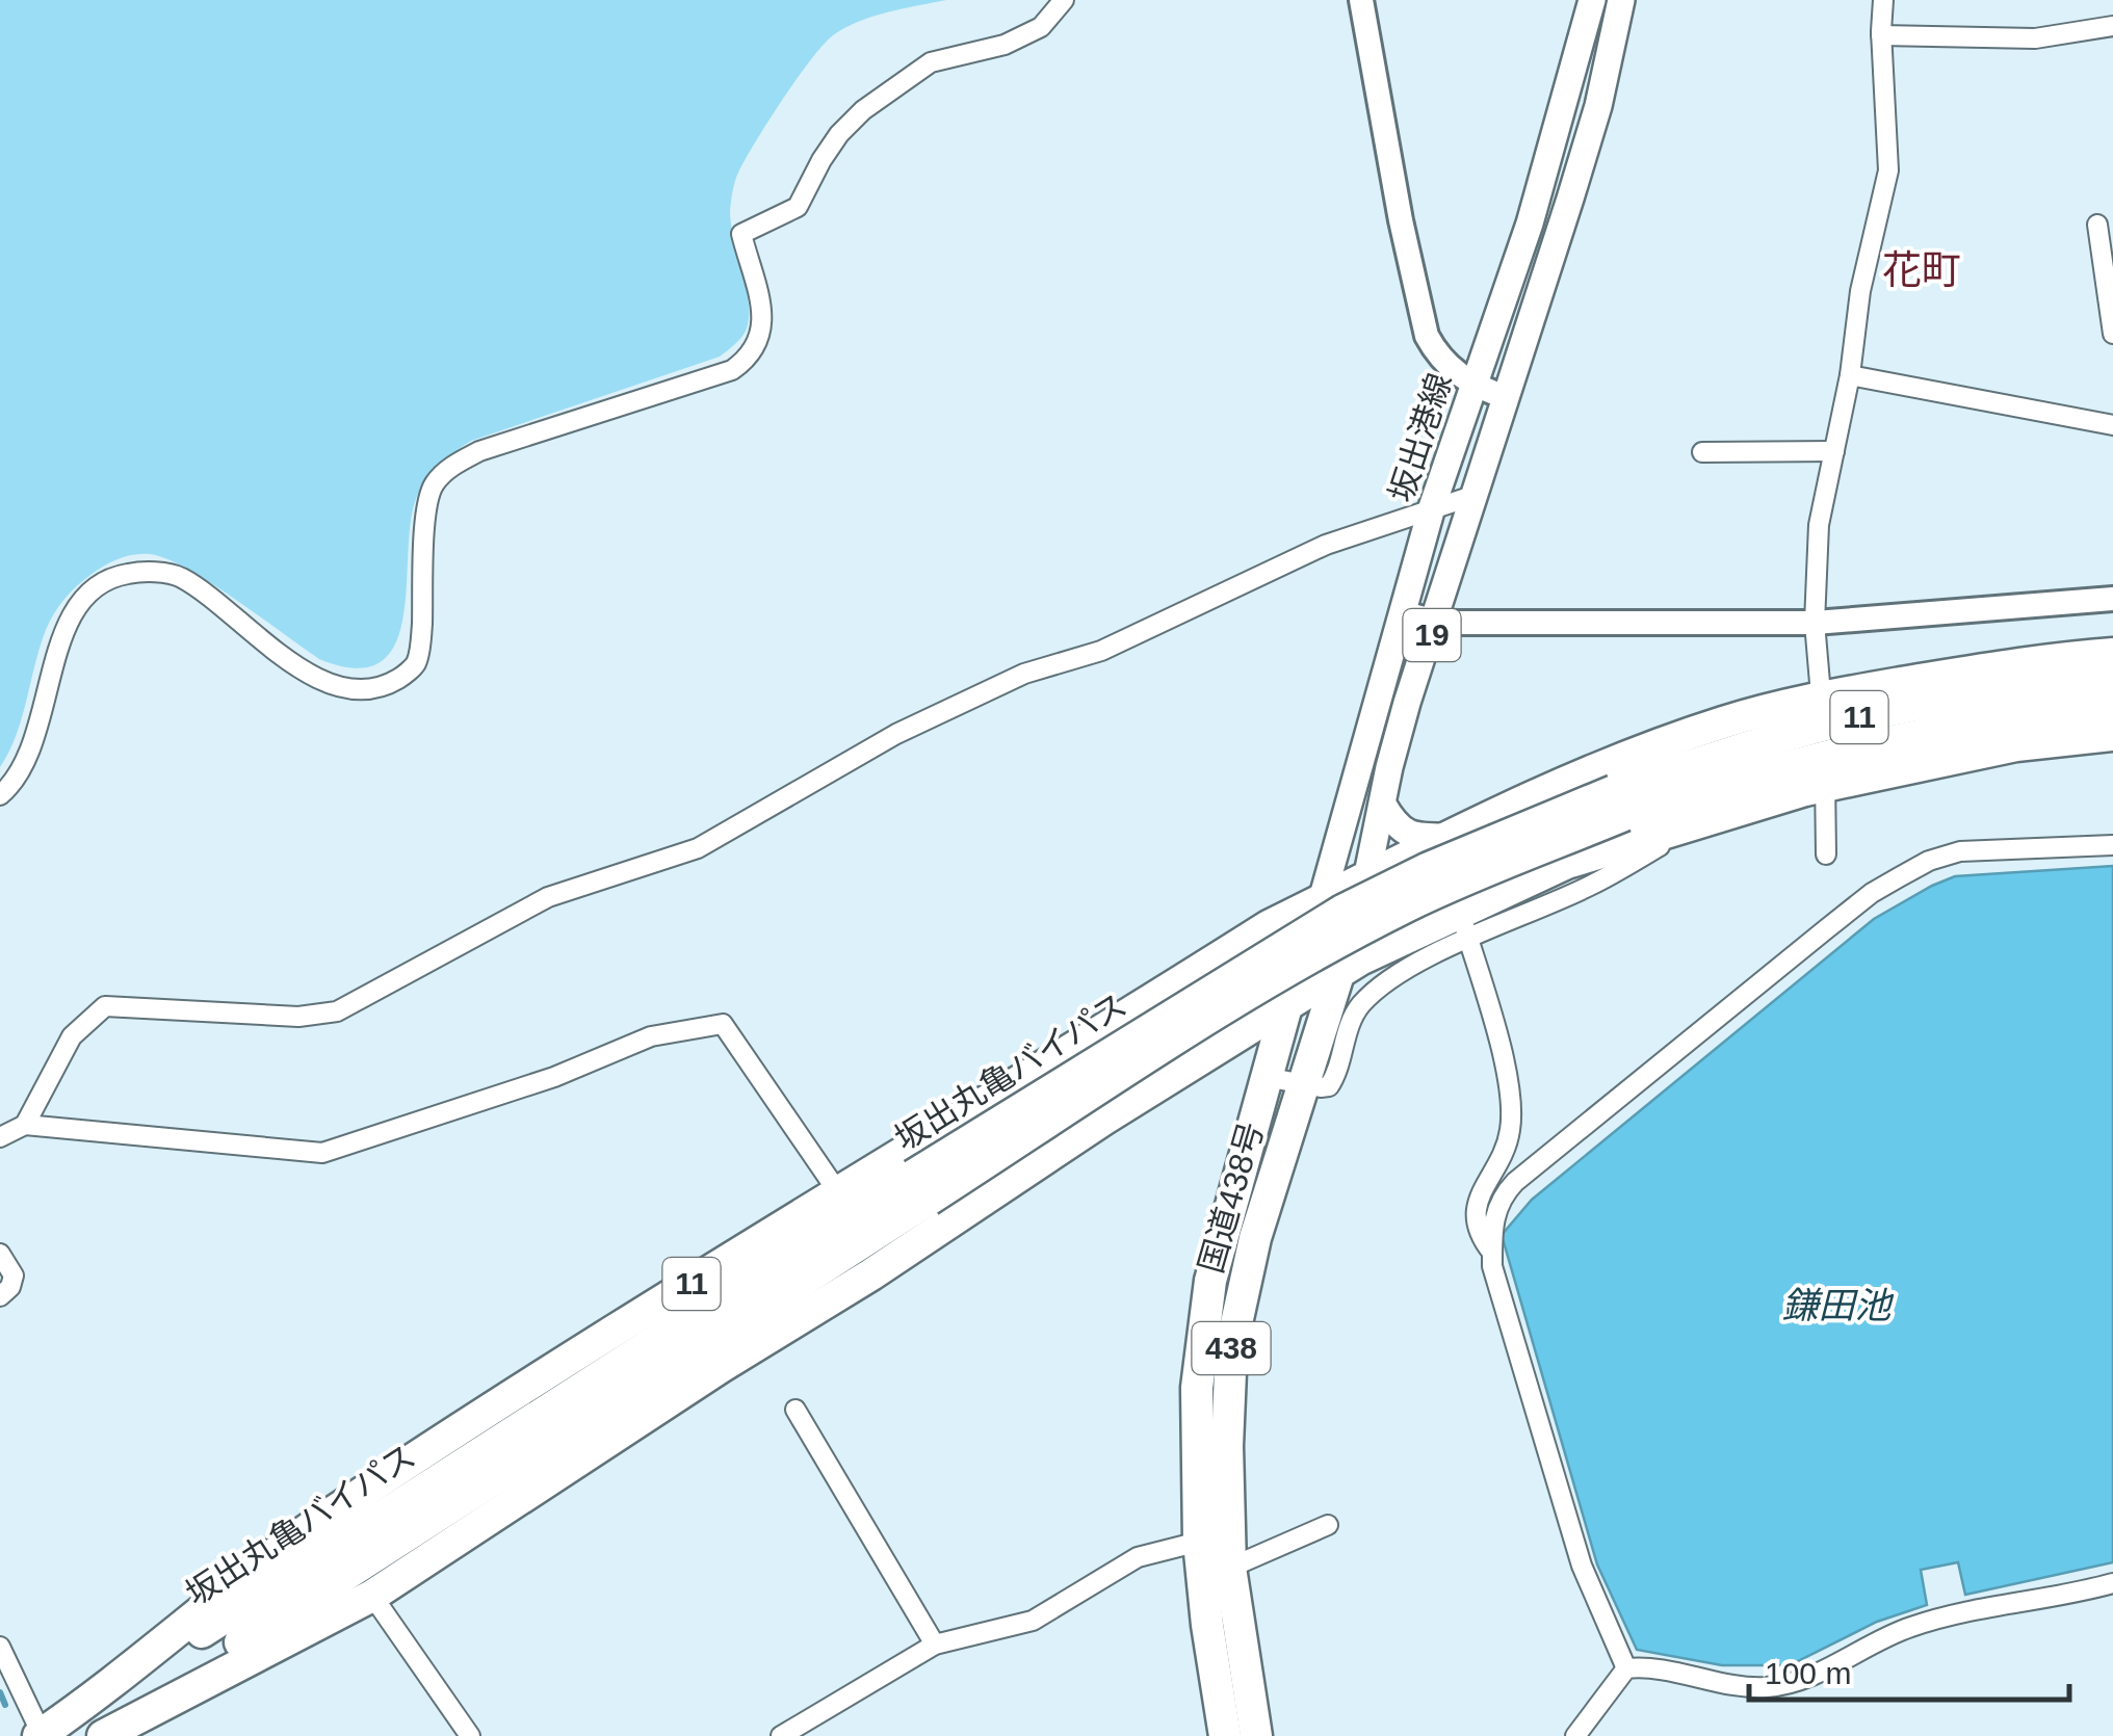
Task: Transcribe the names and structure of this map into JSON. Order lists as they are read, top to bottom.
{
  "streets": {
    "highway": [
      "11",
      "坂出丸亀バイパス",
      "国道438号",
      "438"
    ],
    "main road": ["坂出港線", "19"]
  },
  "crossings": [
    ["坂出港線", "11"],
    ["坂出港線", "国道438号"],
    ["11", "坂出丸亀バイパス"],
    ["11", "国道438号"]
  ],
  "districts": ["花町"],
  "water": ["鎌田池"],
  "scale_bar": "100 m"
}
